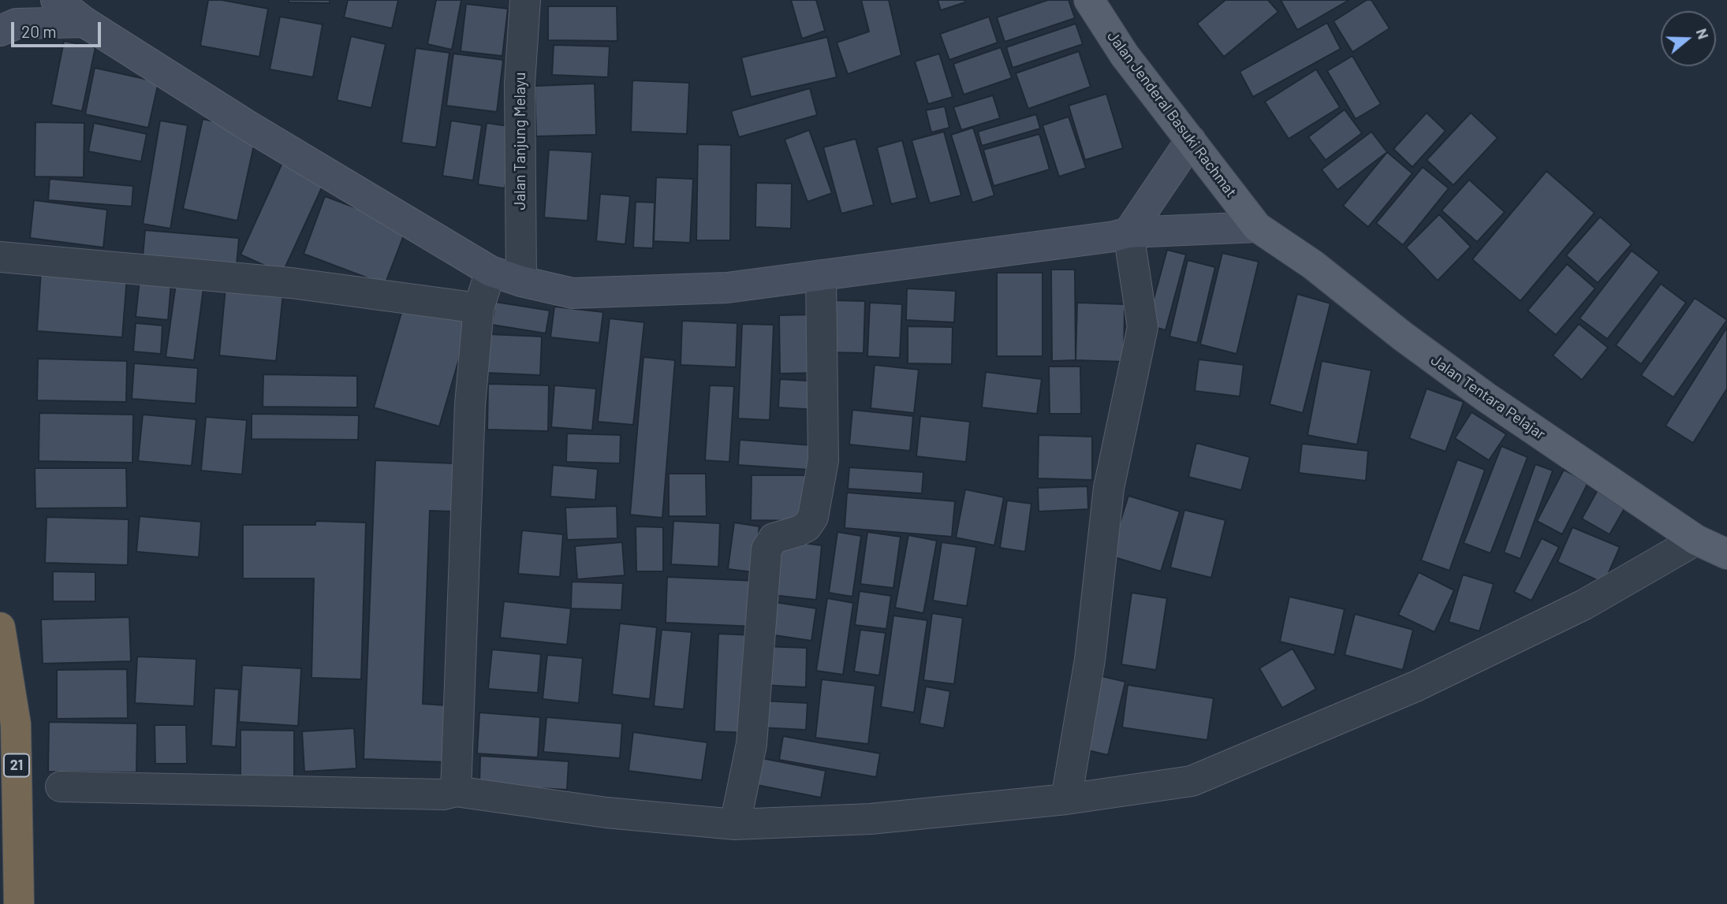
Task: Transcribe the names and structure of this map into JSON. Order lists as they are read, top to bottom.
{
  "streets": {
    "highway": ["21"],
    "main road": ["Jalan Jenderal Basuki Rachmat", "Jalan Tentara Pelajar"],
    "street": ["Jalan Tanjung Melayu"]
  },
  "crossings": [
    ["Jalan Jenderal Basuki Rachmat", "Jalan Tentara Pelajar"]
  ],
  "scale_bar": "20 m",
  "north": "right"
}
